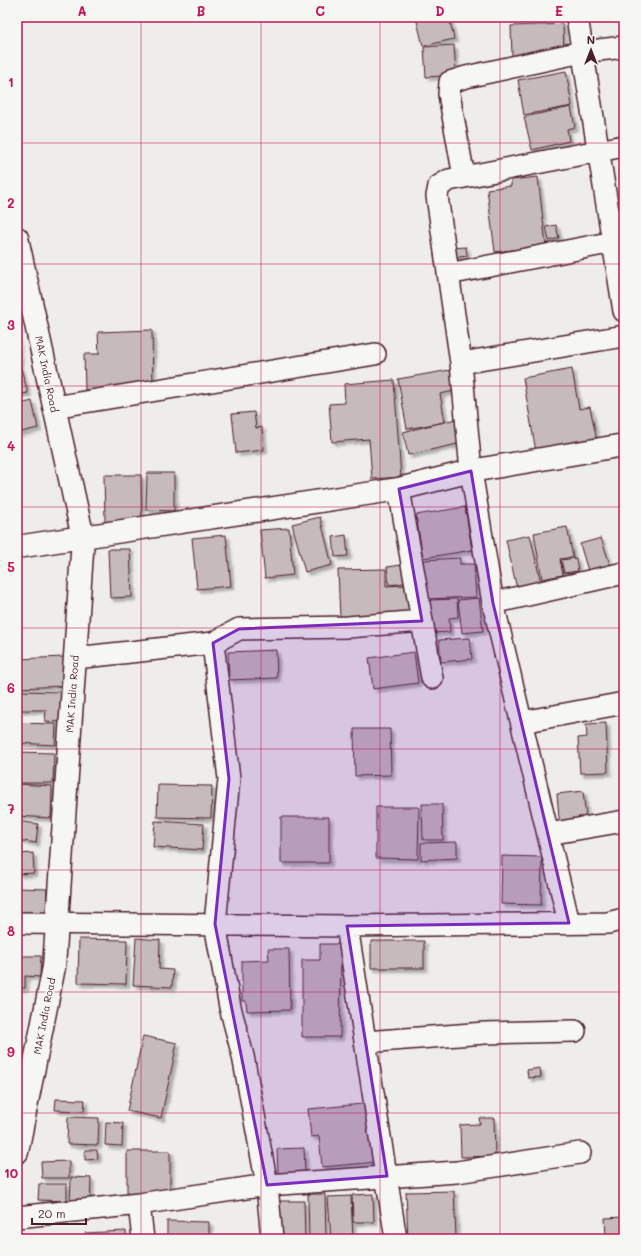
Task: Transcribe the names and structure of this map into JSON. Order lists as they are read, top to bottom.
{
  "streets": {
    "street": ["MAK India Road"]
  },
  "scale_bar": "20 m",
  "north": "top",
  "grid": {
    "columns": [
      "A",
      "B",
      "C",
      "D",
      "E"
    ],
    "rows": [
      "1",
      "2",
      "3",
      "4",
      "5",
      "6",
      "7",
      "8",
      "9",
      "10"
    ]
  }
}
